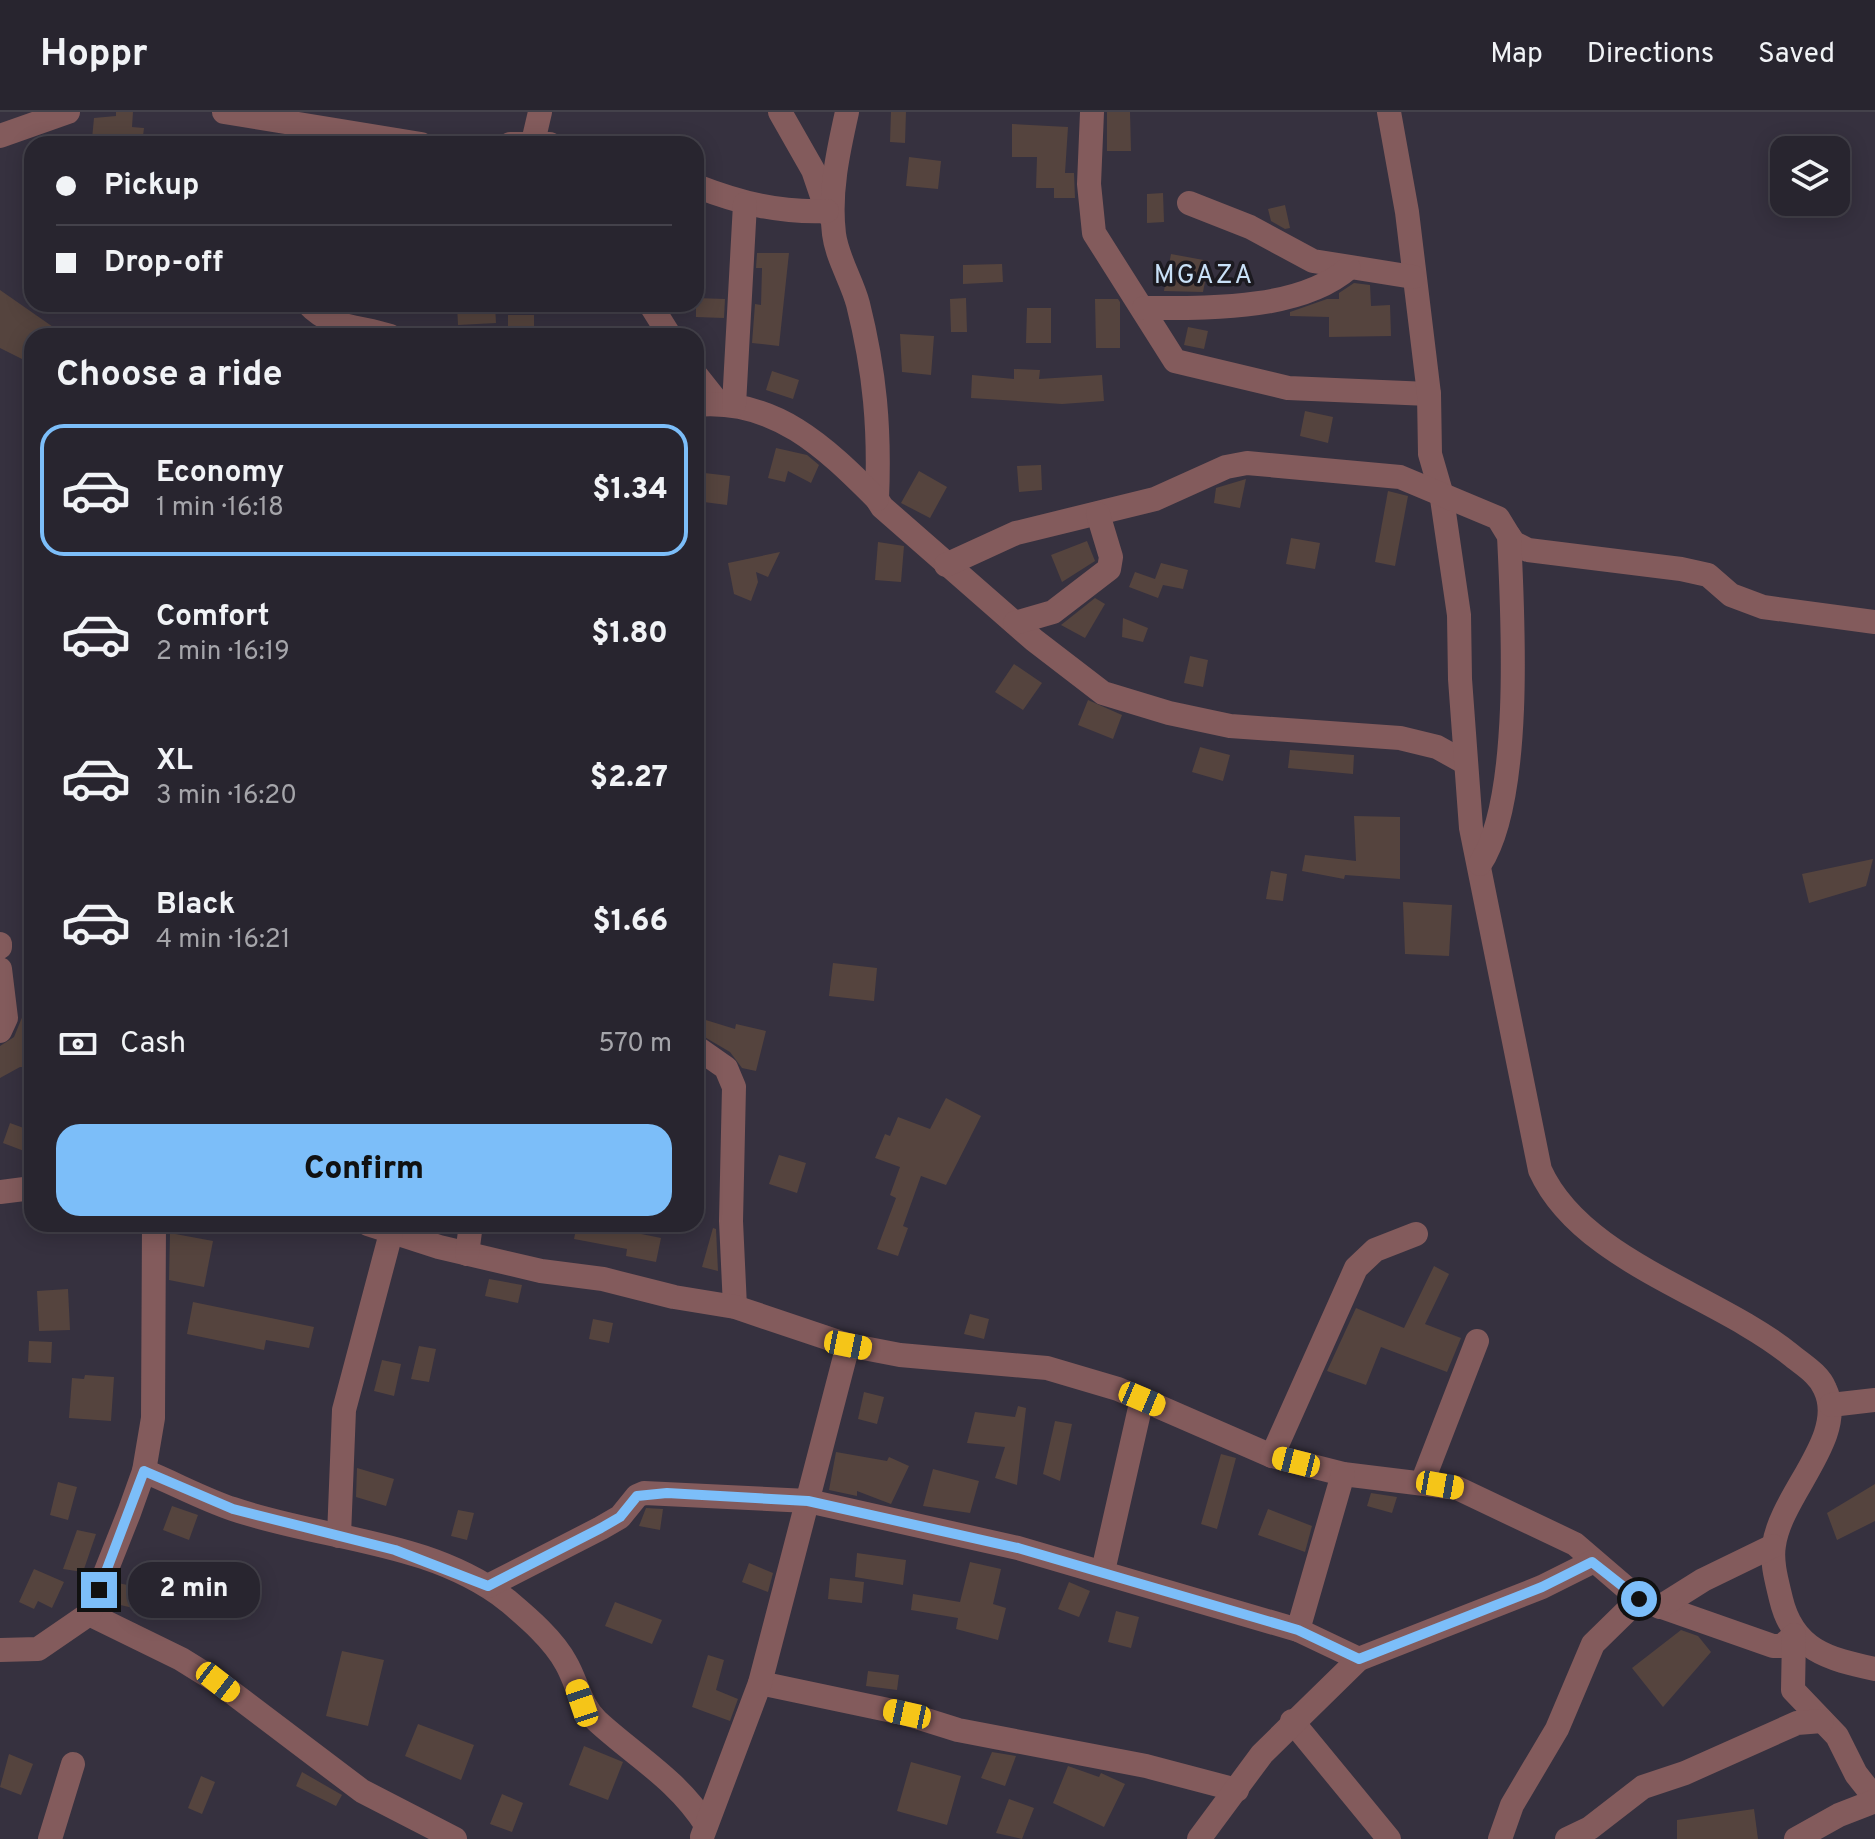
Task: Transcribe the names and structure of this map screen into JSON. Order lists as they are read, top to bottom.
{
  "districts": ["MGAZA"],
  "page": {
    "header": "Hoppr",
    "nav": ["Map", "Directions", "Saved"],
    "banner": ["Pickup", "Drop-off"],
    "heading": "Choose a ride",
    "list": [
      {
        "name": "Economy",
        "note": "1 min · 16:18",
        "value": "$1.34"
      },
      {
        "name": "Comfort",
        "note": "2 min · 16:19",
        "value": "$1.80"
      },
      {
        "name": "XL",
        "note": "3 min · 16:20",
        "value": "$2.27"
      },
      {
        "name": "Black",
        "note": "4 min · 16:21",
        "value": "$1.66"
      }
    ],
    "pay": ["Cash", "570 m"],
    "buttons": "Confirm",
    "bubble": "2 min"
  }
}
